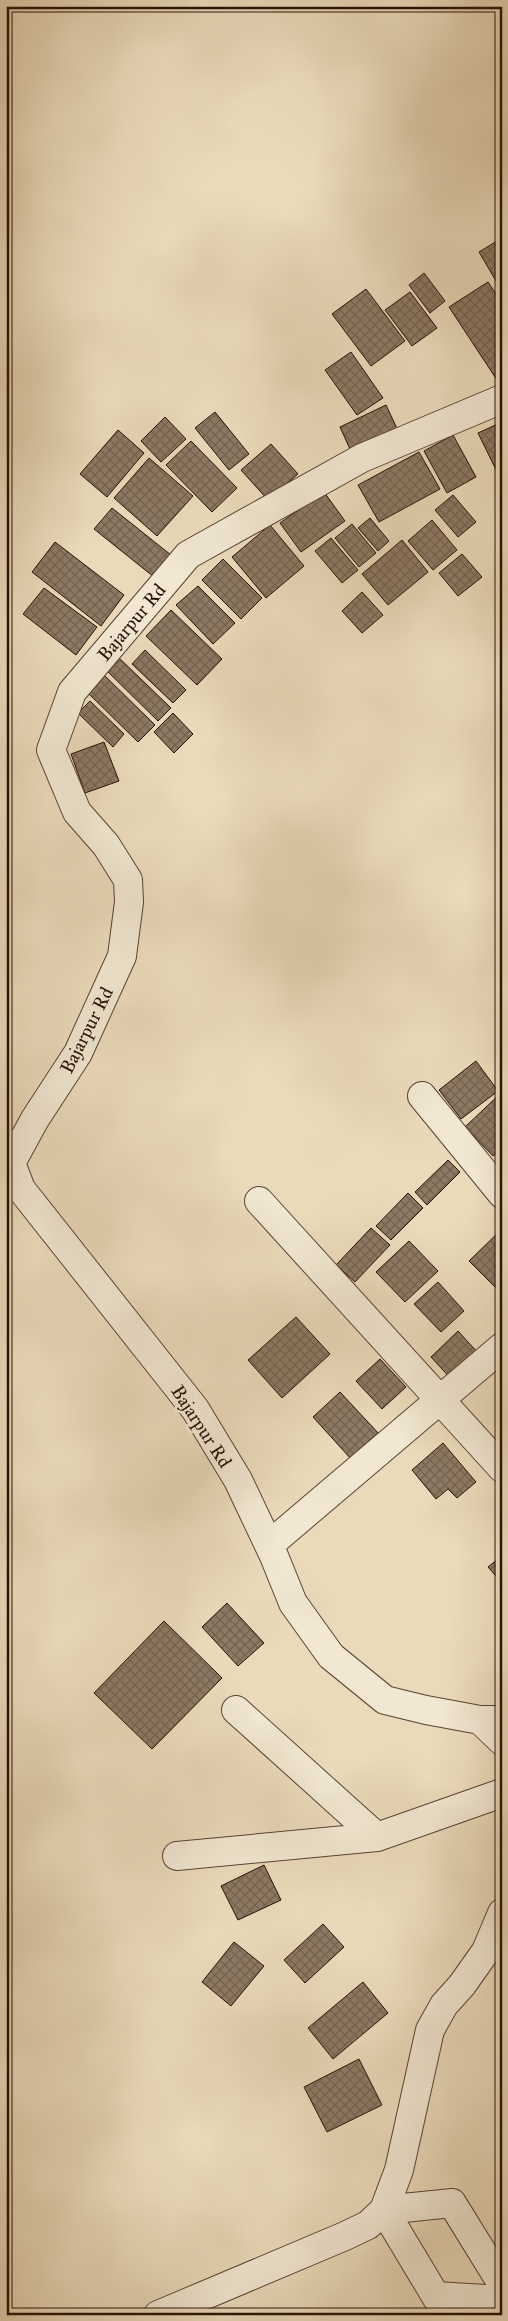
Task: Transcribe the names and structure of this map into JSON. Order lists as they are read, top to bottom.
{
  "streets": {
    "street": ["Bajarpur Rd"]
  }
}
